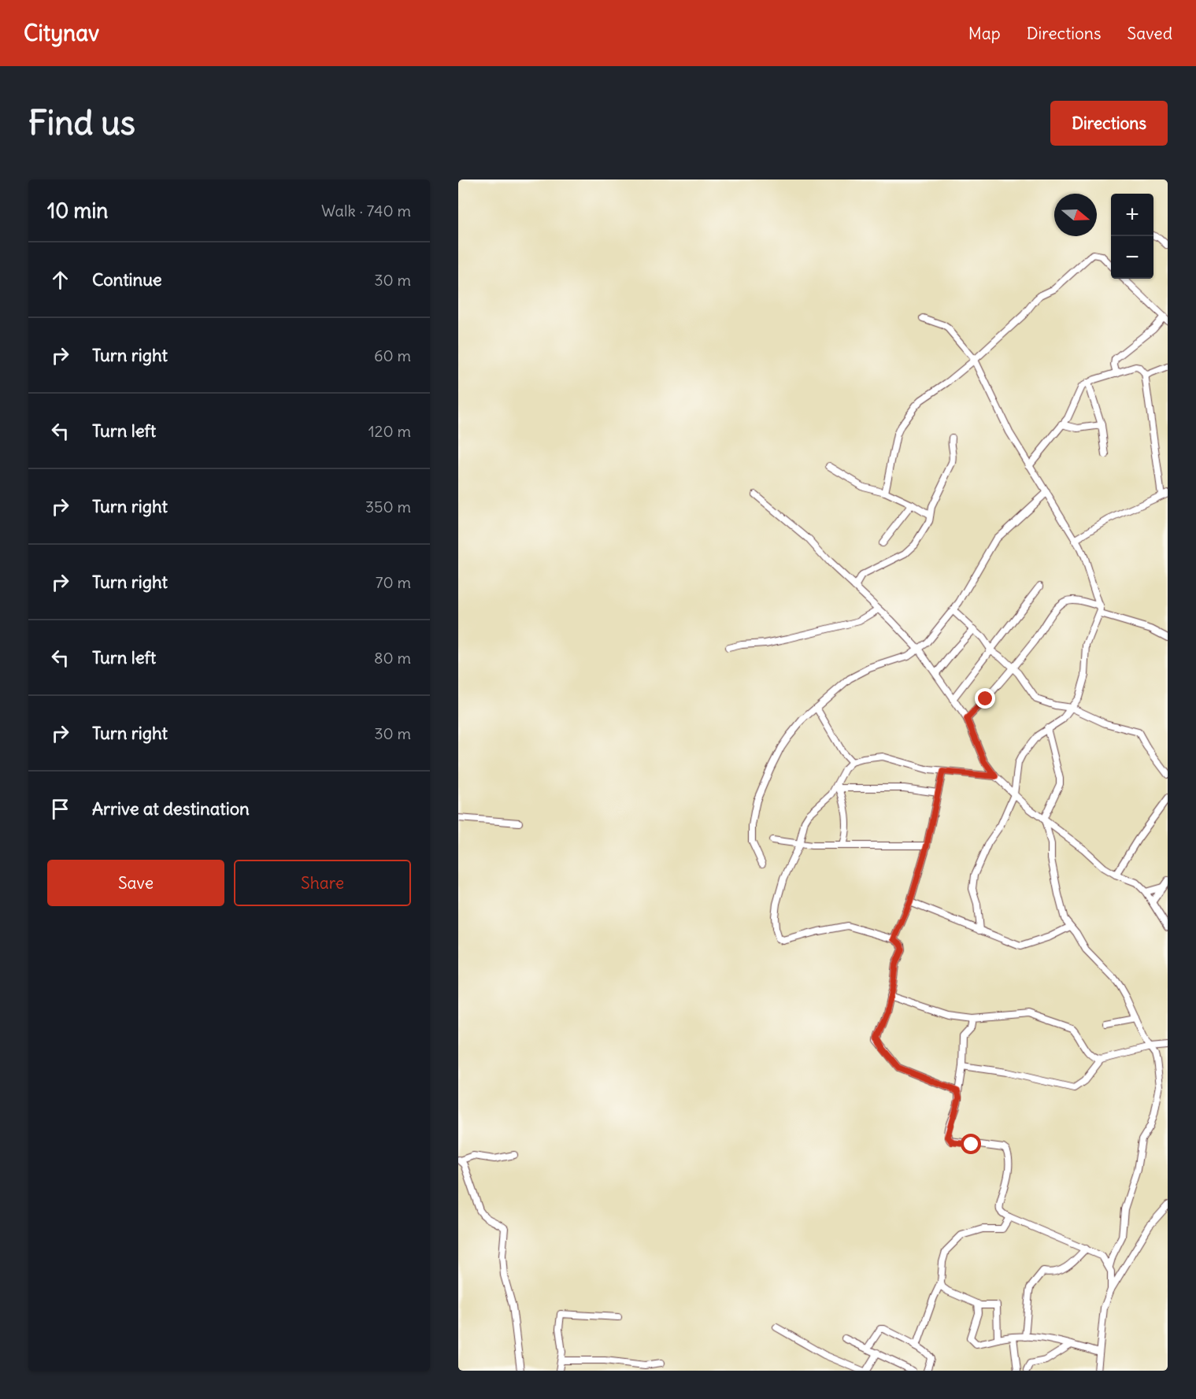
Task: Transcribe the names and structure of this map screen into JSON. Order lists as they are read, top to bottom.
{
  "north": "right",
  "page": {
    "header": "Citynav",
    "nav": ["Map", "Directions", "Saved"],
    "buttons": [
      "Directions",
      ["Save", "Share"]
    ],
    "title": "Find us",
    "heading": ["10 min", "Walk · 740 m"],
    "map_buttons": ["+", "−"],
    "list": [
      ["Continue", "30 m"],
      ["Turn right", "60 m"],
      ["Turn left", "120 m"],
      ["Turn right", "350 m"],
      ["Turn right", "70 m"],
      ["Turn left", "80 m"],
      ["Turn right", "30 m"],
      "Arrive at destination"
    ]
  }
}
